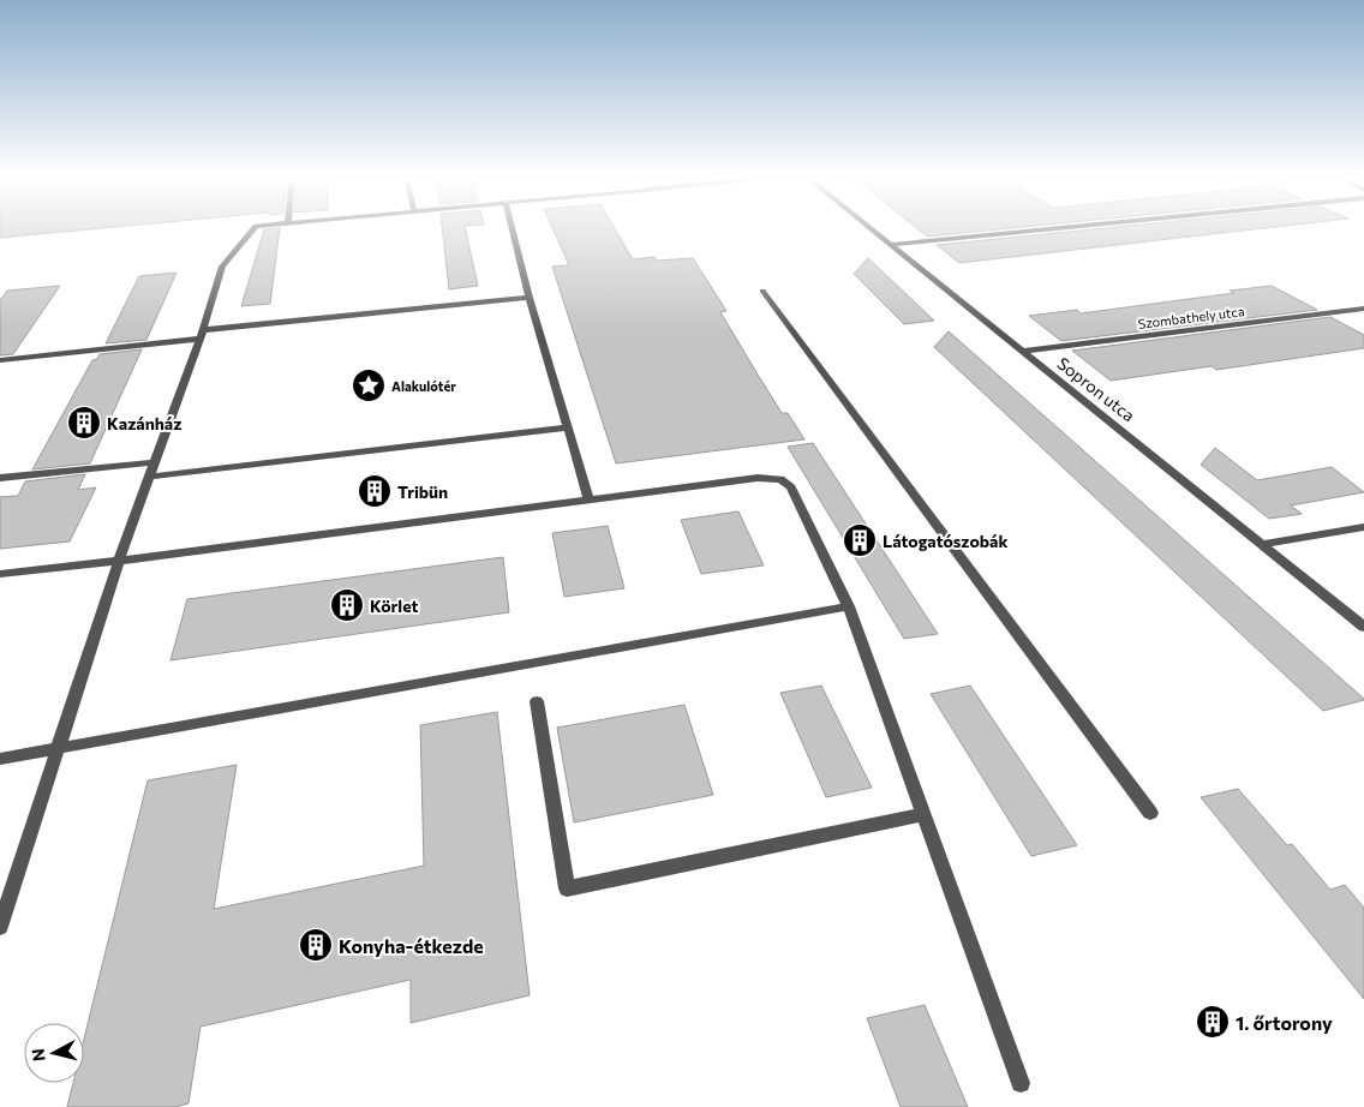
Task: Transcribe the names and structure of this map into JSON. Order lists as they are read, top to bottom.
{
  "streets": {
    "street": ["Szombathely utca", "Sopron utca"]
  },
  "crossings": [
    ["Szombathely utca", "Sopron utca"]
  ],
  "places": {
    "place": ["Alakulótér"],
    "building": [
      "Kazánház",
      "Tribün",
      "Látogatószobák",
      "Körlet",
      "Konyha-étkezde",
      "1. őrtorony"
    ]
  },
  "north": "left"
}
